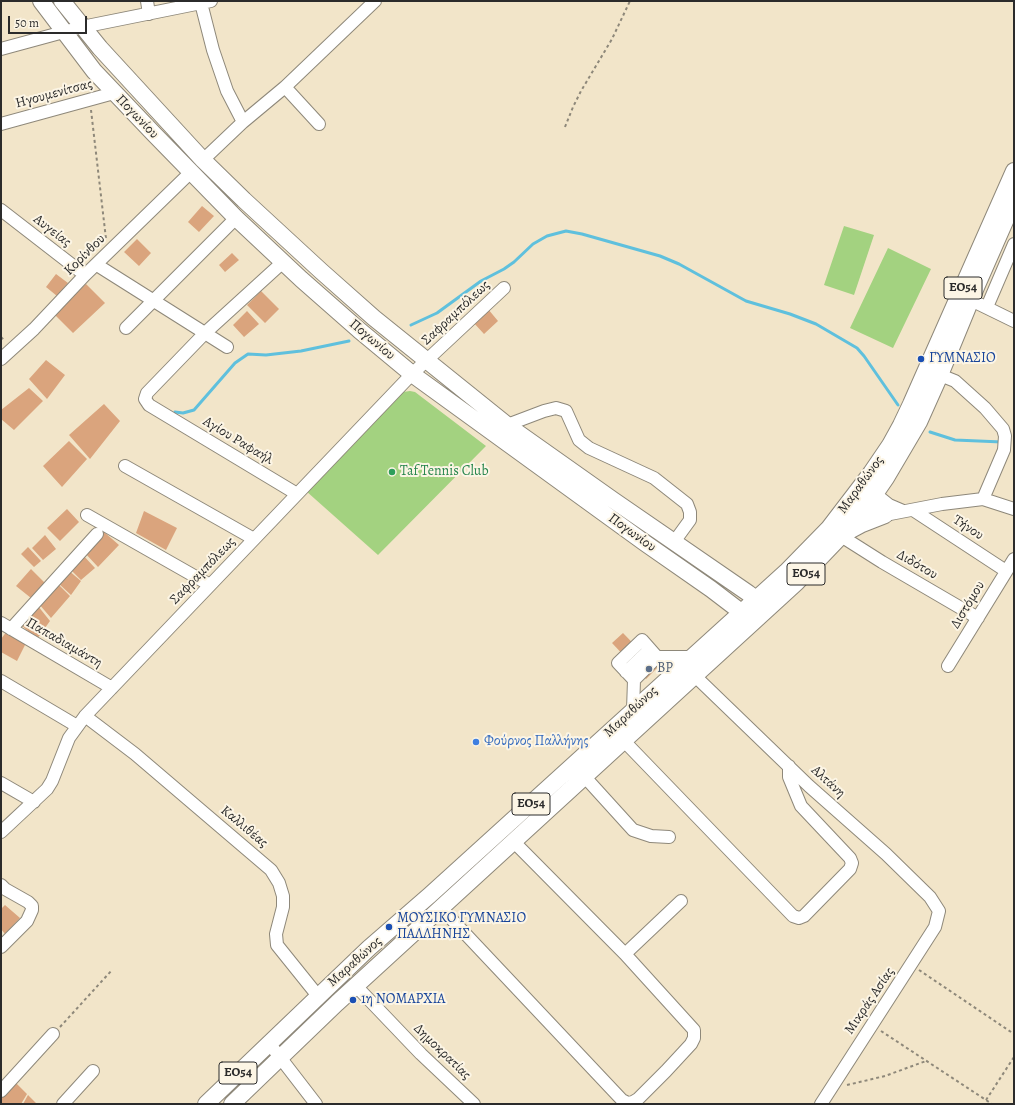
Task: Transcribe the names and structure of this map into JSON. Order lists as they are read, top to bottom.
{
  "streets": {
    "main road": ["Πογωνίου", "ΕΟ54", "Μαραθώνος"],
    "street": [
      "Ηγουμενίτσας",
      "Αυγείας",
      "Κορίνθου",
      "Σαφραμπόλεως",
      "Αγίου Ραφαήλ",
      "Τήνου",
      "Διδότου",
      "Διστόμου",
      "Παπαδιαμάντη",
      "Αλτάνη",
      "Καλλιθέας",
      "Μικράς Ασίας",
      "Δημοκρατίας"
    ]
  },
  "crossings": [
    ["Ηγουμενίτσας", "Πογωνίου"],
    ["Πογωνίου", "Κορίνθου"],
    ["Πογωνίου", "Σαφραμπόλεως"],
    ["Πογωνίου", "Μαραθώνος"],
    ["Αυγείας", "Κορίνθου"],
    ["Σαφραμπόλεως", "Αγίου Ραφαήλ"],
    ["Σαφραμπόλεως", "Παπαδιαμάντη"],
    ["Σαφραμπόλεως", "Καλλιθέας"],
    ["Μαραθώνος", "Τήνου"],
    ["Μαραθώνος", "Διδότου"],
    ["Μαραθώνος", "Αλτάνη"],
    ["Μαραθώνος", "Καλλιθέας"],
    ["Μαραθώνος", "Δημοκρατίας"],
    ["Τήνου", "Διστόμου"],
    ["Διδότου", "Διστόμου"],
    ["Αλτάνη", "Μικράς Ασίας"]
  ],
  "places": [
    "ΓΥΜΝΑΣΙΟ",
    "Taf Tennis Club",
    "BP",
    "Φούρνος Παλλήνης",
    "ΜΟΥΣΙΚΟ ΓΥΜΝΑΣΙΟ ΠΑΛΛΗΝΗΣ",
    "1η ΝΟΜΑΡΧΙΑ"
  ],
  "scale_bar": "50 m"
}
